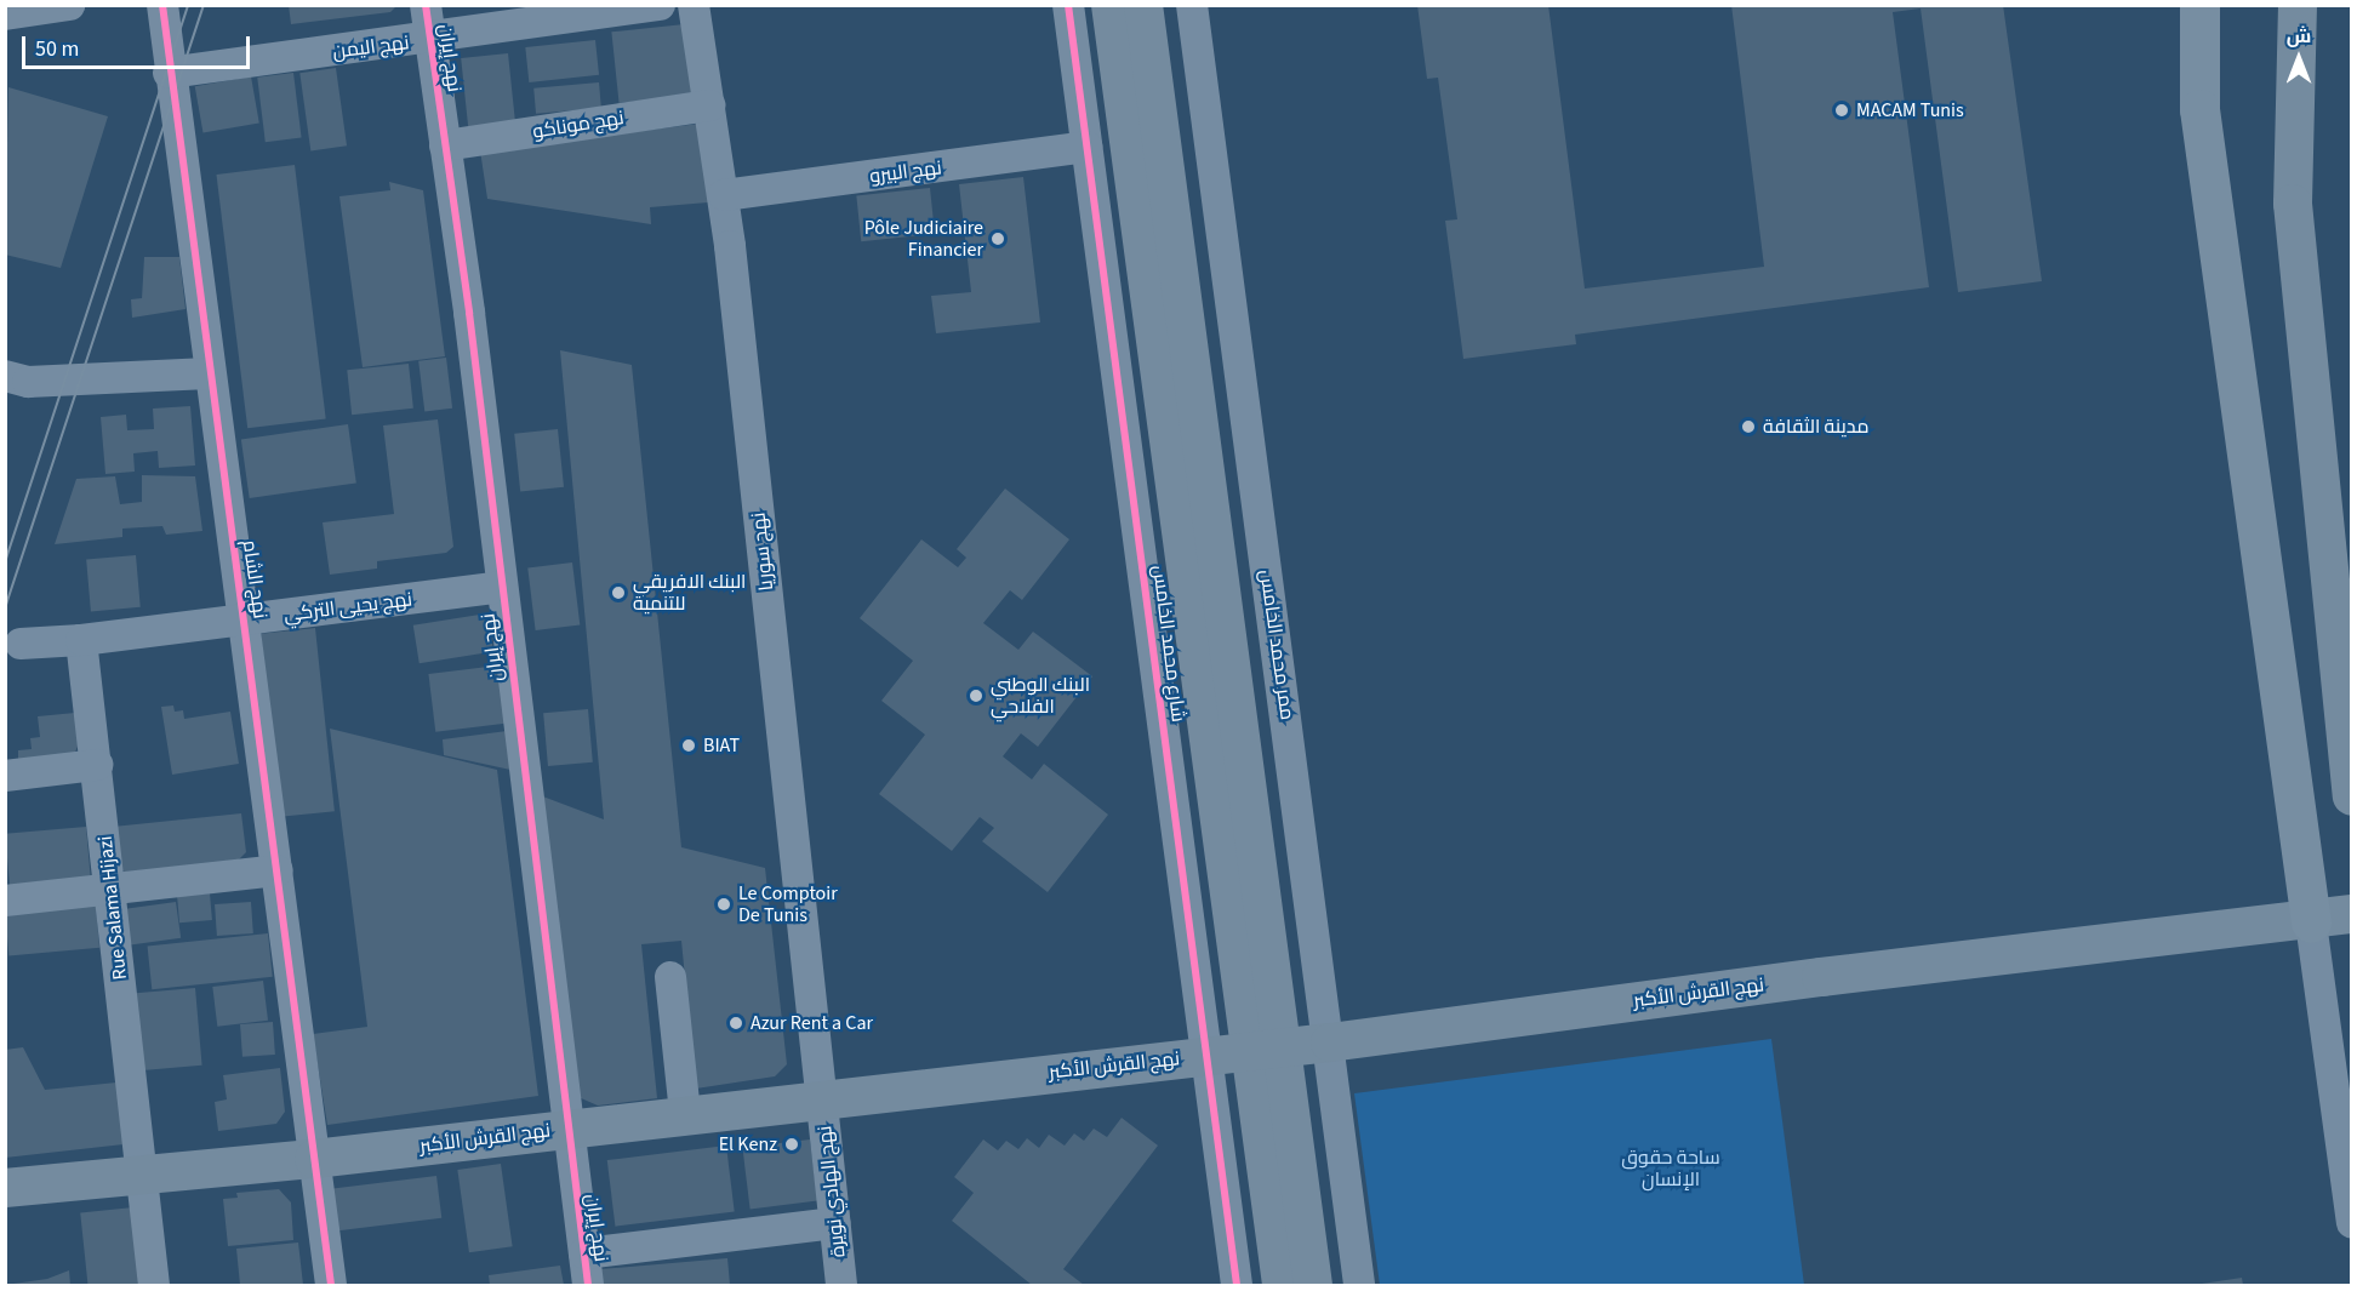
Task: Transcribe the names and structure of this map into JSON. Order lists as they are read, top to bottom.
{
  "streets": {
    "main road": ["شارع محمد الخامس", "نهج القرش الأكبر"],
    "street": [
      "نهج اليمن",
      "نهج إيران",
      "نهج موناكو",
      "نهج البيرو",
      "نهج سوريا",
      "نهج الشام",
      "نهج يحيى التركي",
      "ممر محمد الخامس",
      "Rue Salama Hijazi",
      "نهج الهادي نويرة"
    ]
  },
  "crossings": [
    ["نهج اليمن", "نهج إيران"],
    ["نهج اليمن", "نهج الشام"],
    ["نهج إيران", "نهج موناكو"],
    ["نهج إيران", "نهج يحيى التركي"],
    ["نهج إيران", "نهج القرش الأكبر"],
    ["نهج موناكو", "نهج سوريا"],
    ["نهج البيرو", "نهج سوريا"],
    ["نهج البيرو", "شارع محمد الخامس"],
    ["نهج سوريا", "نهج القرش الأكبر"],
    ["نهج سوريا", "نهج الهادي نويرة"],
    ["نهج الشام", "نهج يحيى التركي"],
    ["نهج الشام", "نهج القرش الأكبر"],
    ["نهج يحيى التركي", "Rue Salama Hijazi"],
    ["شارع محمد الخامس", "نهج القرش الأكبر"],
    ["ممر محمد الخامس", "نهج القرش الأكبر"],
    ["Rue Salama Hijazi", "نهج القرش الأكبر"],
    ["نهج القرش الأكبر", "نهج الهادي نويرة"]
  ],
  "parks": ["ساحة حقوق الإنسان"],
  "places": [
    "MACAM Tunis",
    "Pôle Judiciaire Financier",
    "مدينة الثقافة",
    "البنك الافريقي للتنمية",
    "البنك الوطني الفلاحي",
    "BIAT",
    "Le Comptoir De Tunis",
    "Azur Rent a Car",
    "El Kenz"
  ],
  "scale_bar": "50 m",
  "north": "top"
}
